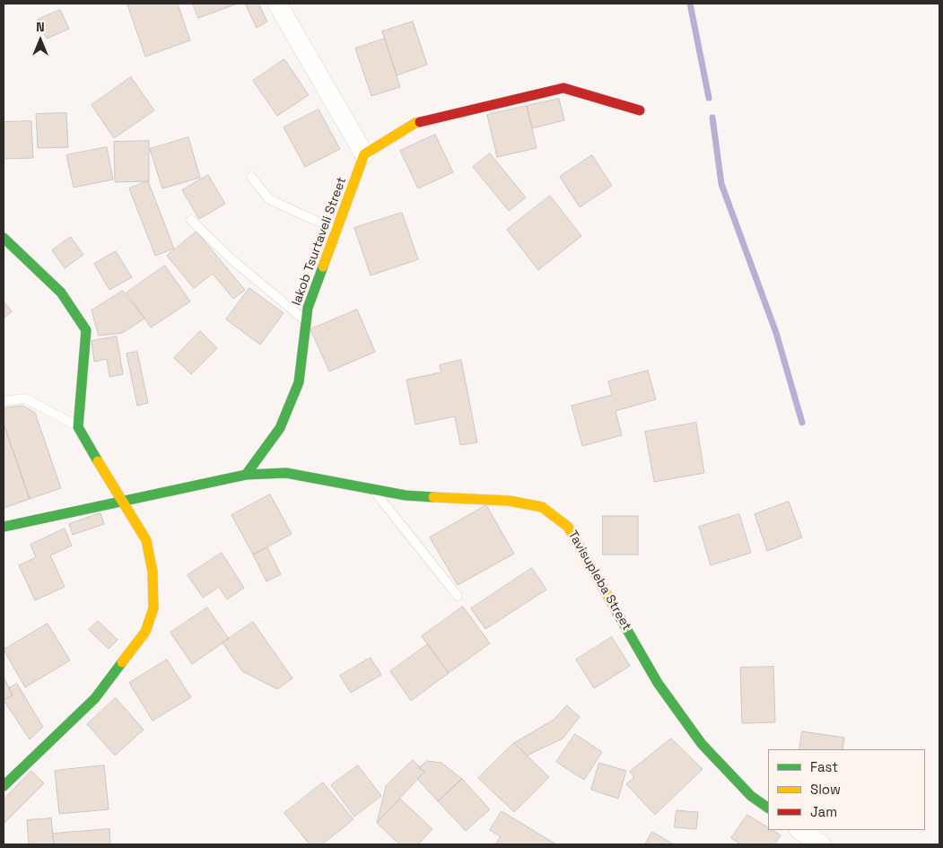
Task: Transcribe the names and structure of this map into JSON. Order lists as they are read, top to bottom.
{
  "streets": {
    "street": ["Iakob Tsurtaveli Street", "Tavisupleba Street"]
  },
  "crossings": [
    ["Iakob Tsurtaveli Street", "Tavisupleba Street"]
  ],
  "legend": ["Fast", "Slow", "Jam"],
  "north": "top"
}
